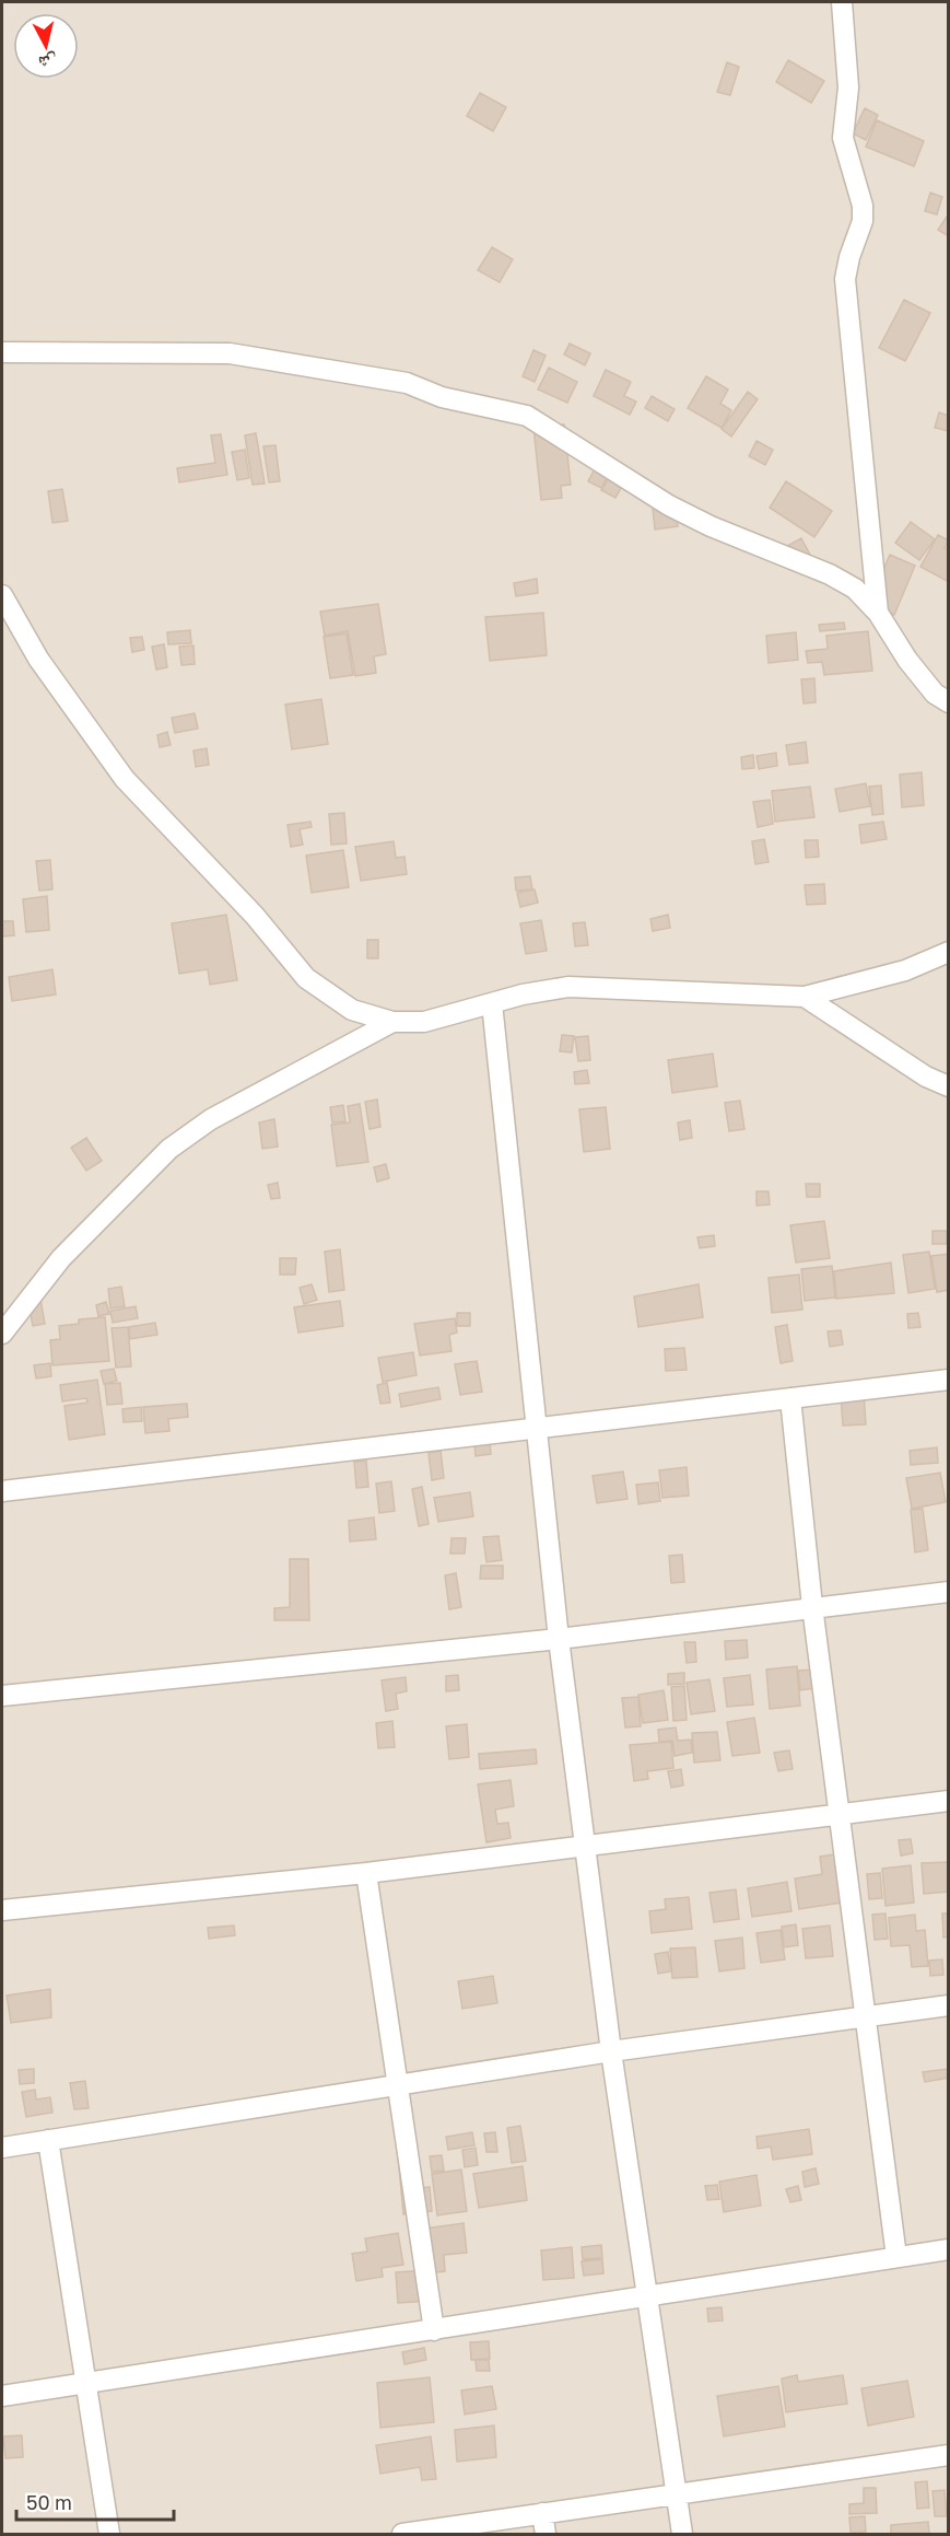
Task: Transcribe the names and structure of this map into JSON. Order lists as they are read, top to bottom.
{
  "scale_bar": "50 m",
  "north": "bottom"
}
